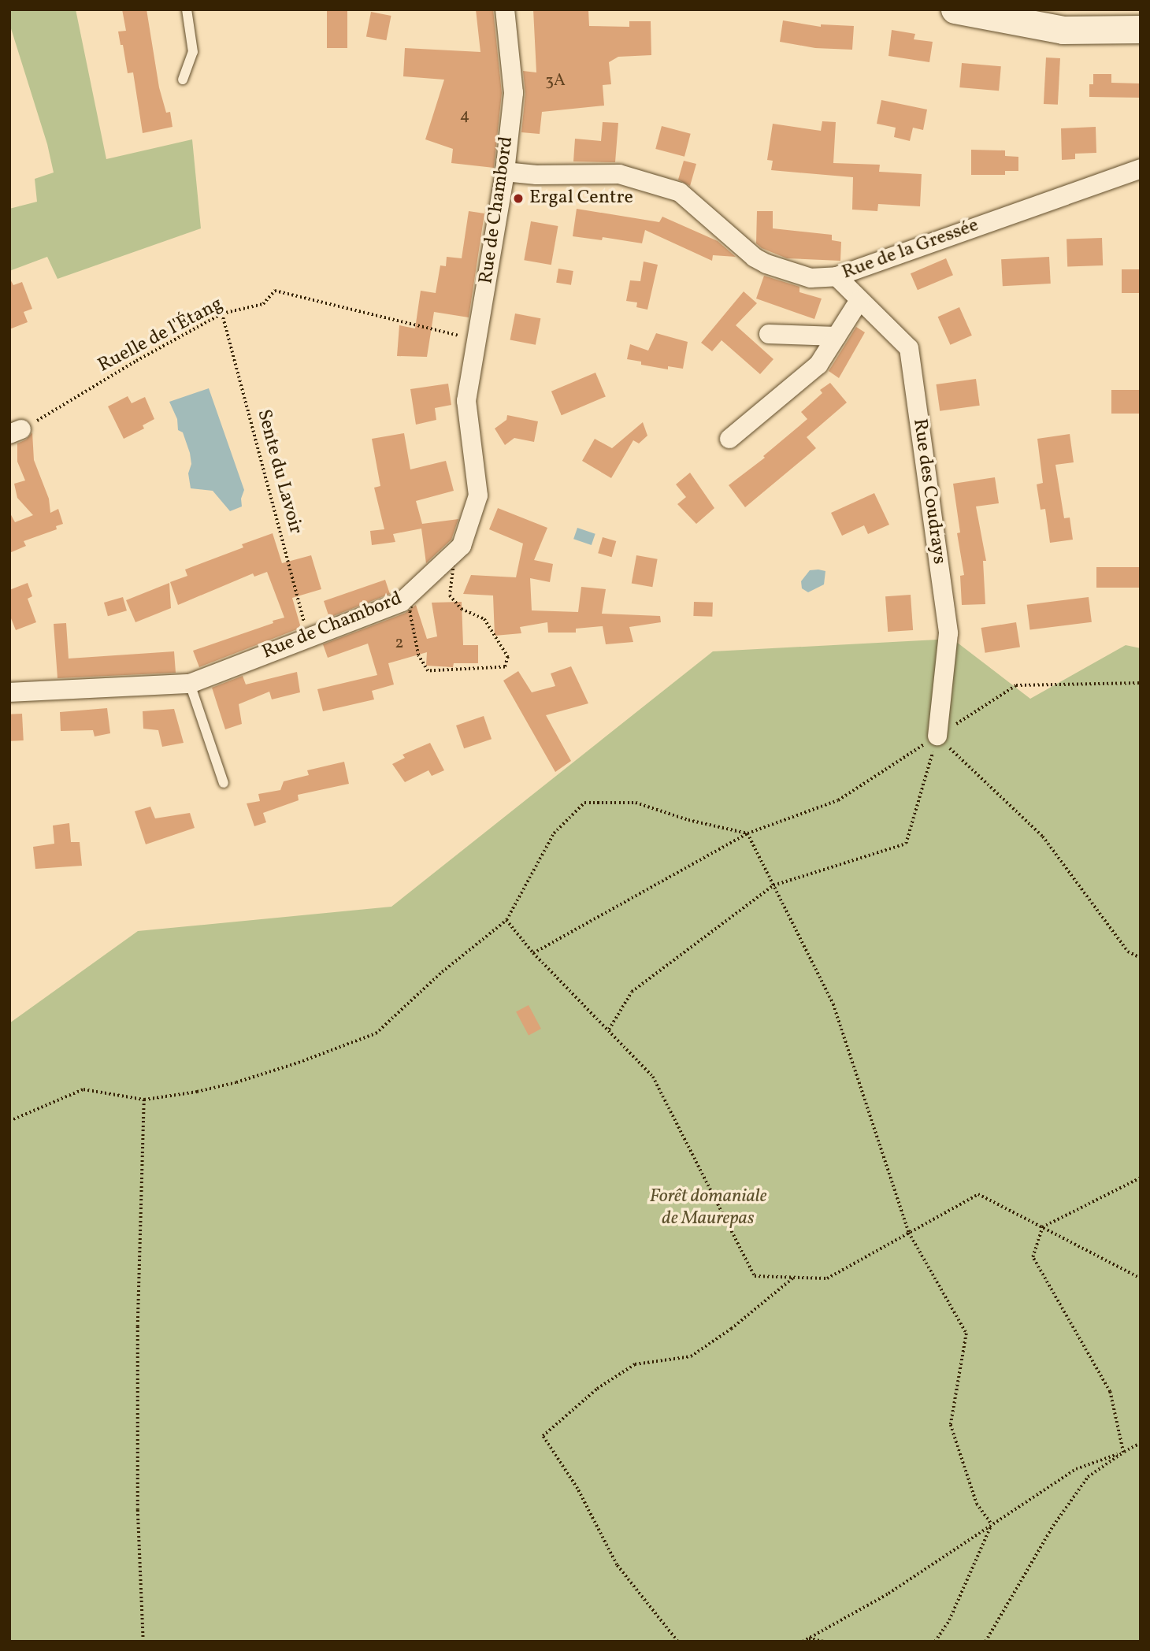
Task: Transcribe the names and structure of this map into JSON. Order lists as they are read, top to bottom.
{
  "streets": {
    "street": ["Rue de Chambord", "Rue de la Gressée", "Rue des Coudrays"],
    "path": ["Ruelle de l'Étang", "Sente du Lavoir"]
  },
  "crossings": [
    ["Rue de Chambord", "Rue de la Gressée"],
    ["Rue de Chambord", "Ruelle de l'Étang"],
    ["Rue de Chambord", "Sente du Lavoir"],
    ["Rue de la Gressée", "Rue des Coudrays"],
    ["Ruelle de l'Étang", "Sente du Lavoir"]
  ],
  "parks": ["Forêt domaniale de Maurepas"],
  "places": ["Ergal Centre"],
  "house_numbers": ["3A", "4", "2"]
}
